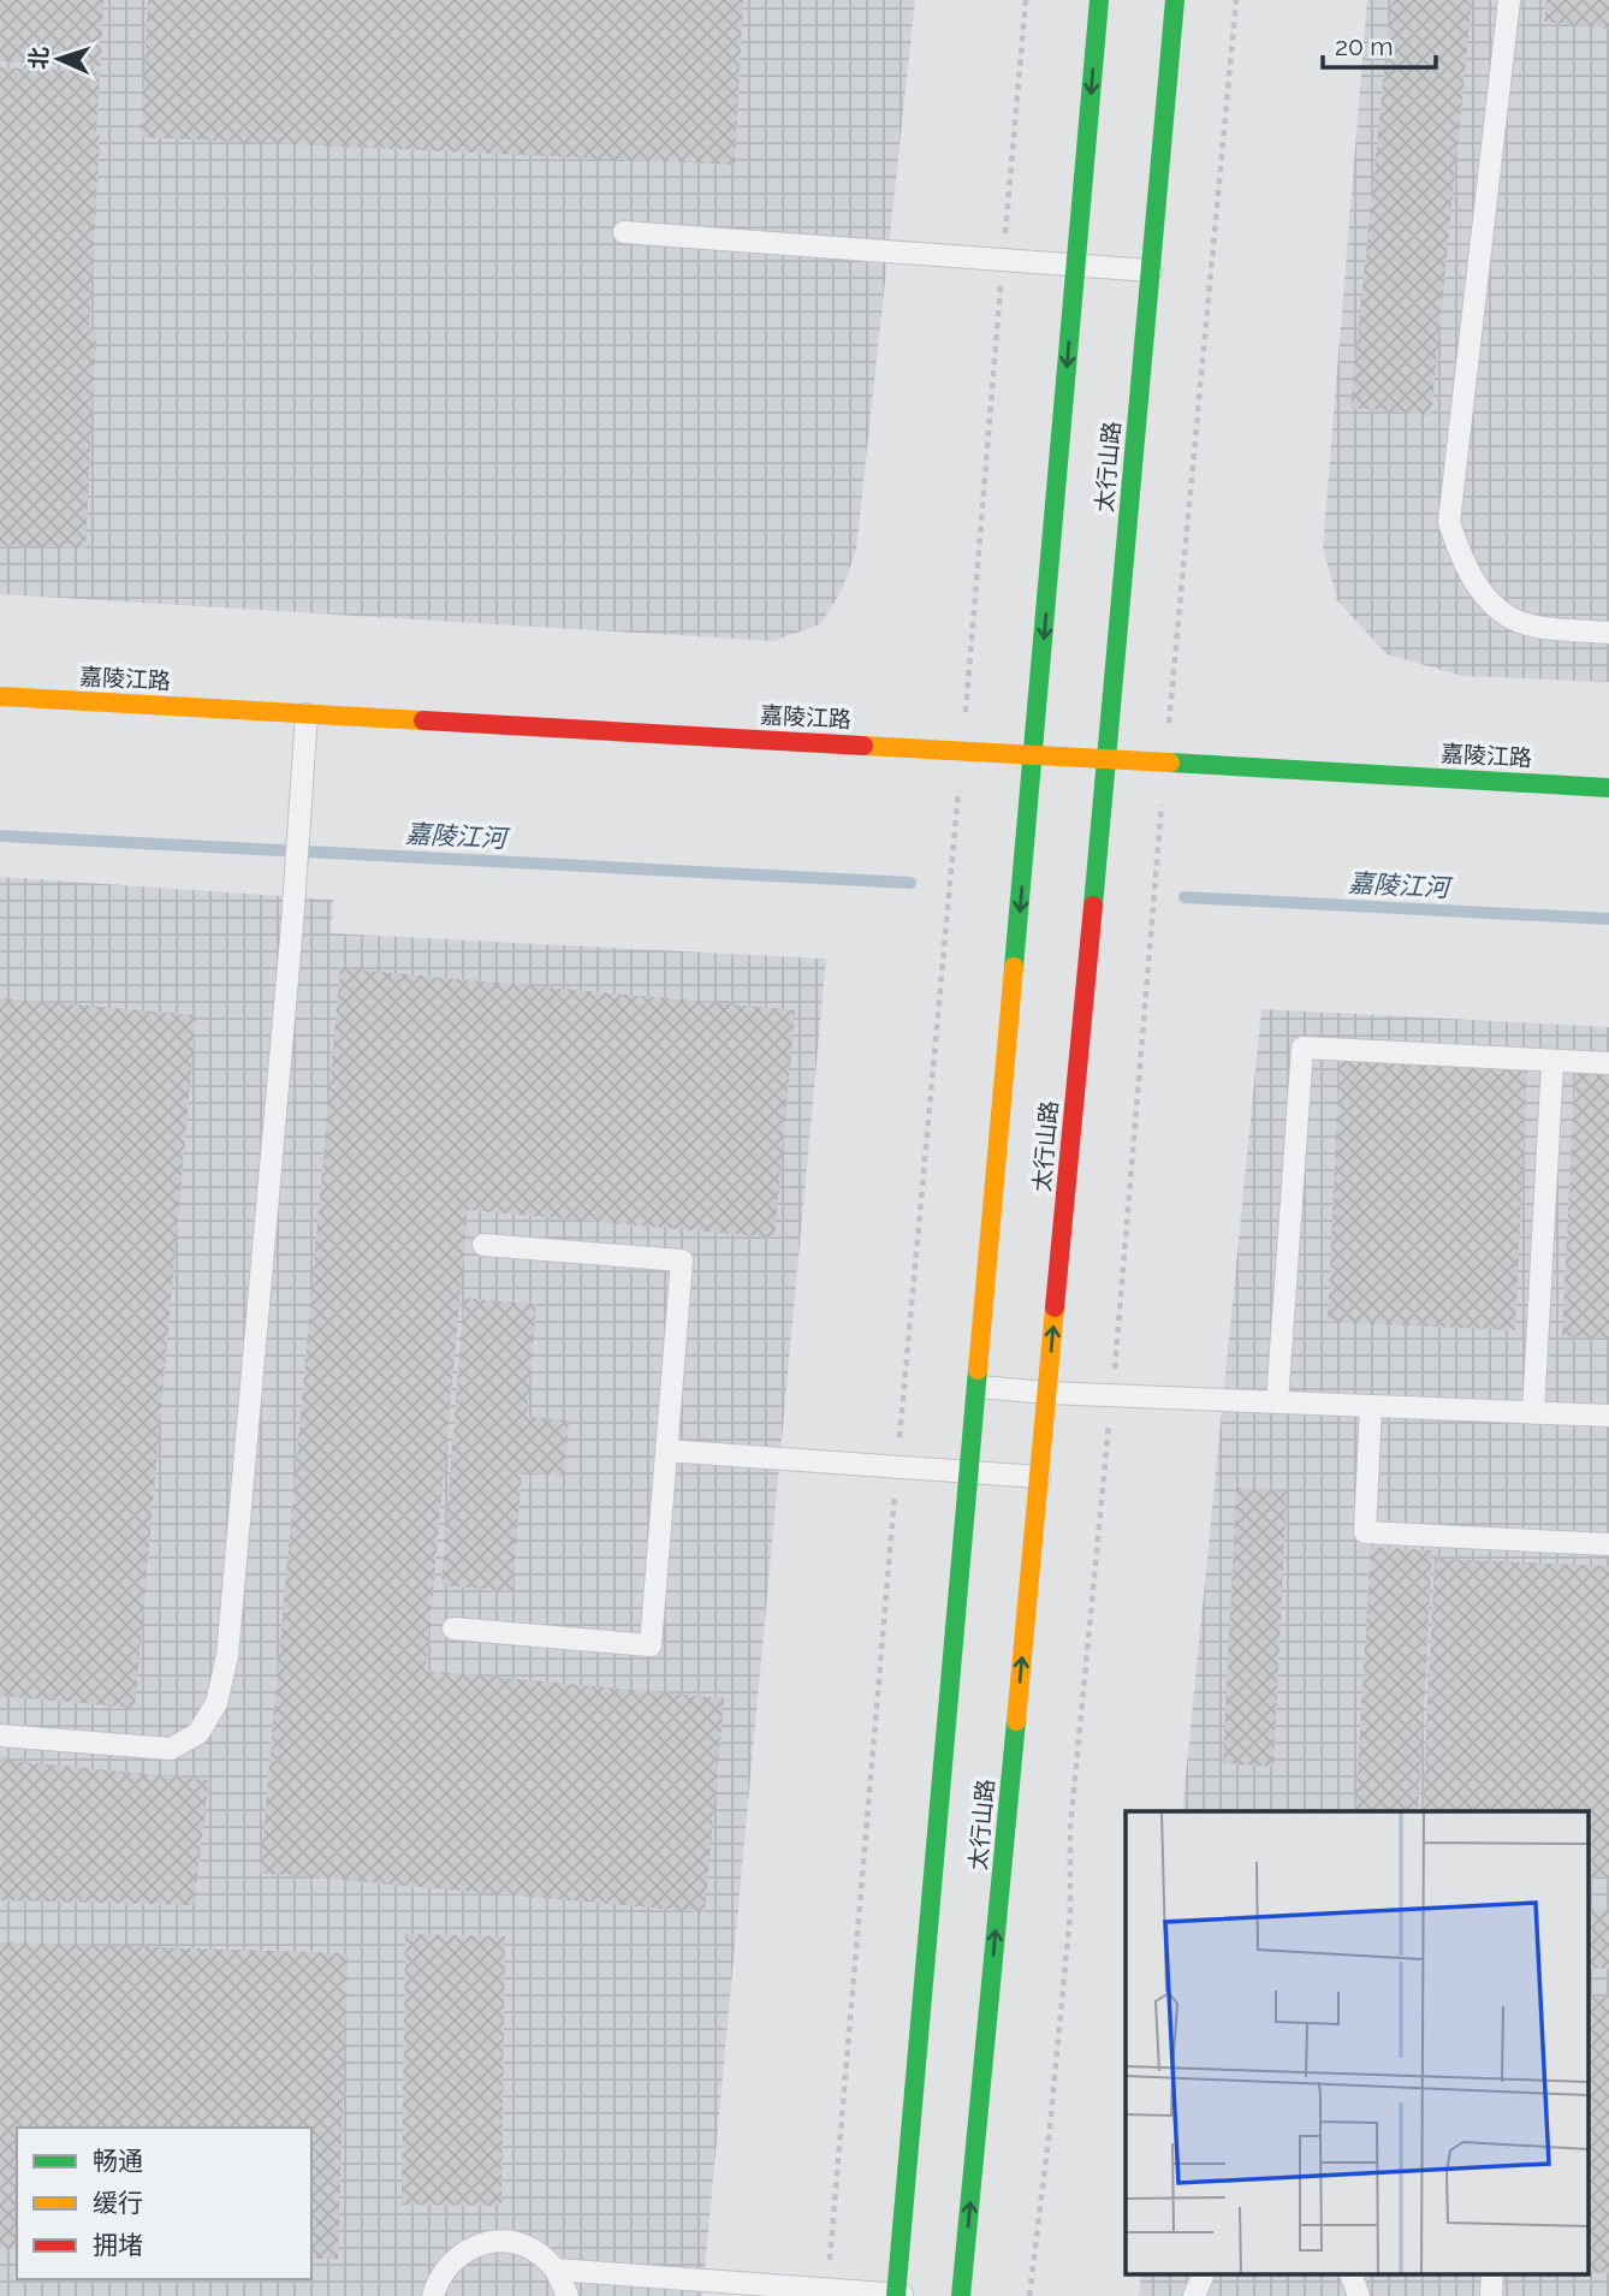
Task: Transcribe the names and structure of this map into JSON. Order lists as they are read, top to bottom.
{
  "streets": {
    "street": ["太行山路", "嘉陵江路"]
  },
  "crossings": [
    ["太行山路", "嘉陵江路"]
  ],
  "water": ["嘉陵江河"],
  "legend": ["畅通", "缓行", "拥堵"],
  "scale_bar": "20 m",
  "north": "left"
}
